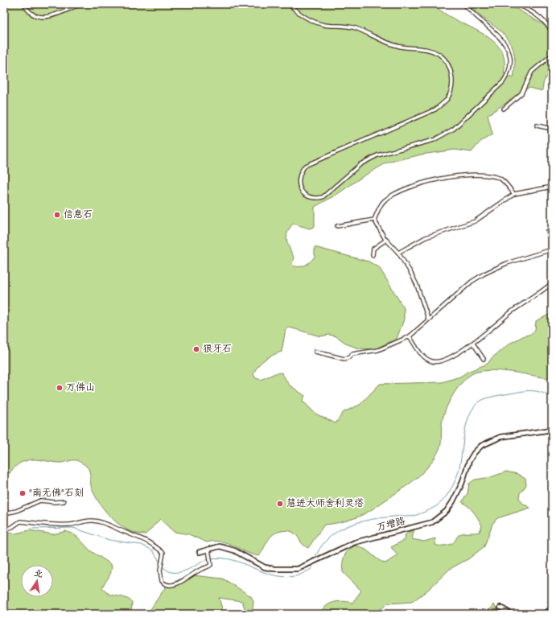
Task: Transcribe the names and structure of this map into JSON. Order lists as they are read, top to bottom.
{
  "streets": {
    "street": ["万增路"]
  },
  "places": [
    "信息石",
    "狼牙石",
    "万佛山",
    "\"南无佛\"石刻",
    "慧进大师舍利灵塔"
  ],
  "north": "top"
}
